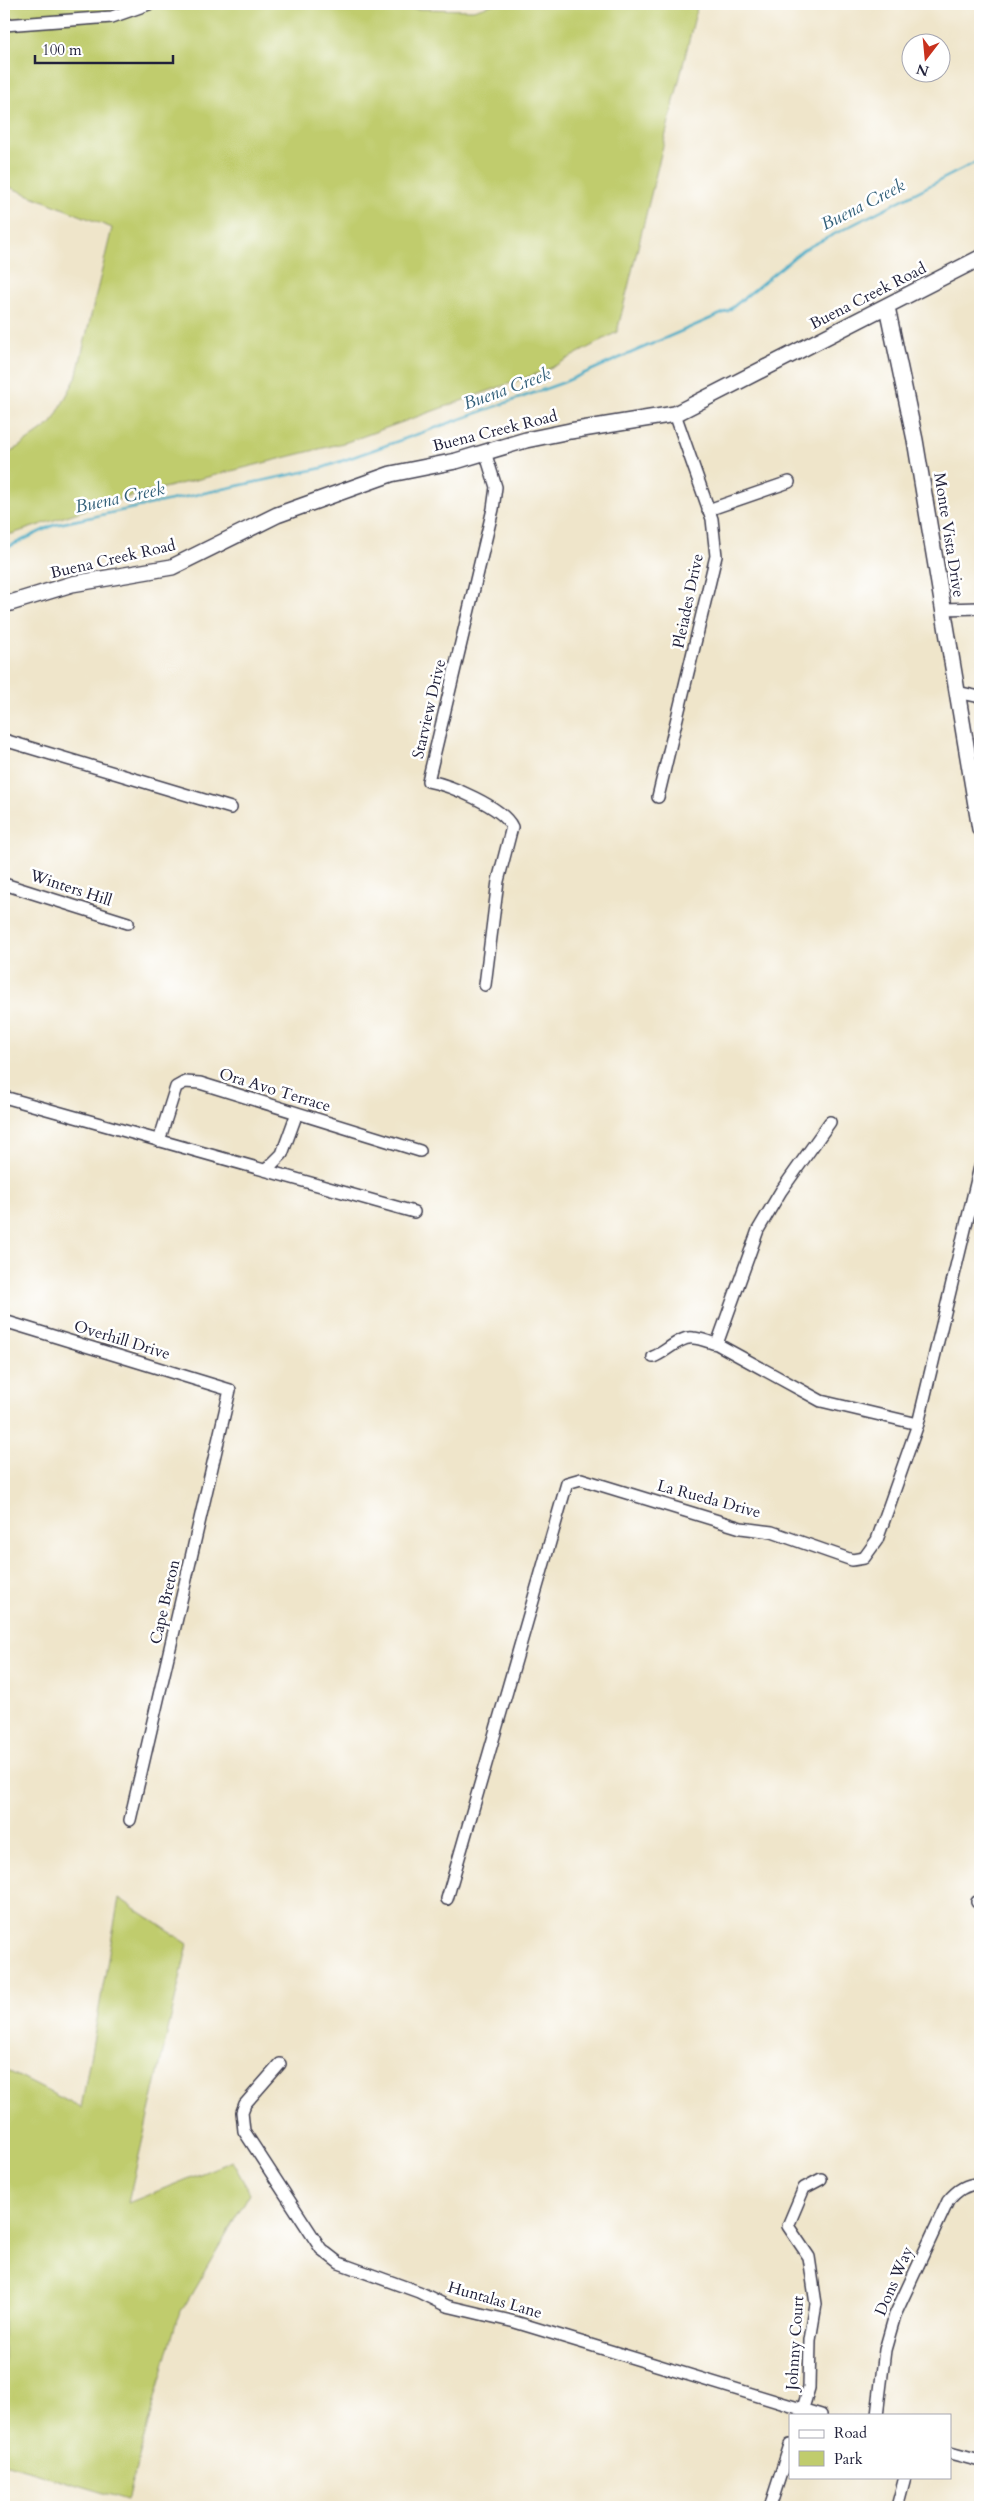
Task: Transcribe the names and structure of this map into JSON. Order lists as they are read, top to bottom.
{
  "streets": {
    "main road": ["Buena Creek Road", "Monte Vista Drive"],
    "street": [
      "Pleiades Drive",
      "Starview Drive",
      "Winters Hill",
      "Ora Avo Terrace",
      "Overhill Drive",
      "La Rueda Drive",
      "Cape Breton",
      "Dons Way",
      "Huntalas Lane",
      "Johnny Court"
    ]
  },
  "crossings": [
    ["Buena Creek Road", "Monte Vista Drive"],
    ["Buena Creek Road", "Pleiades Drive"],
    ["Buena Creek Road", "Starview Drive"],
    ["Overhill Drive", "Cape Breton"],
    ["Huntalas Lane", "Johnny Court"]
  ],
  "water": ["Buena Creek"],
  "legend": ["Road", "Park"],
  "scale_bar": "100 m",
  "north": "bottom"
}
